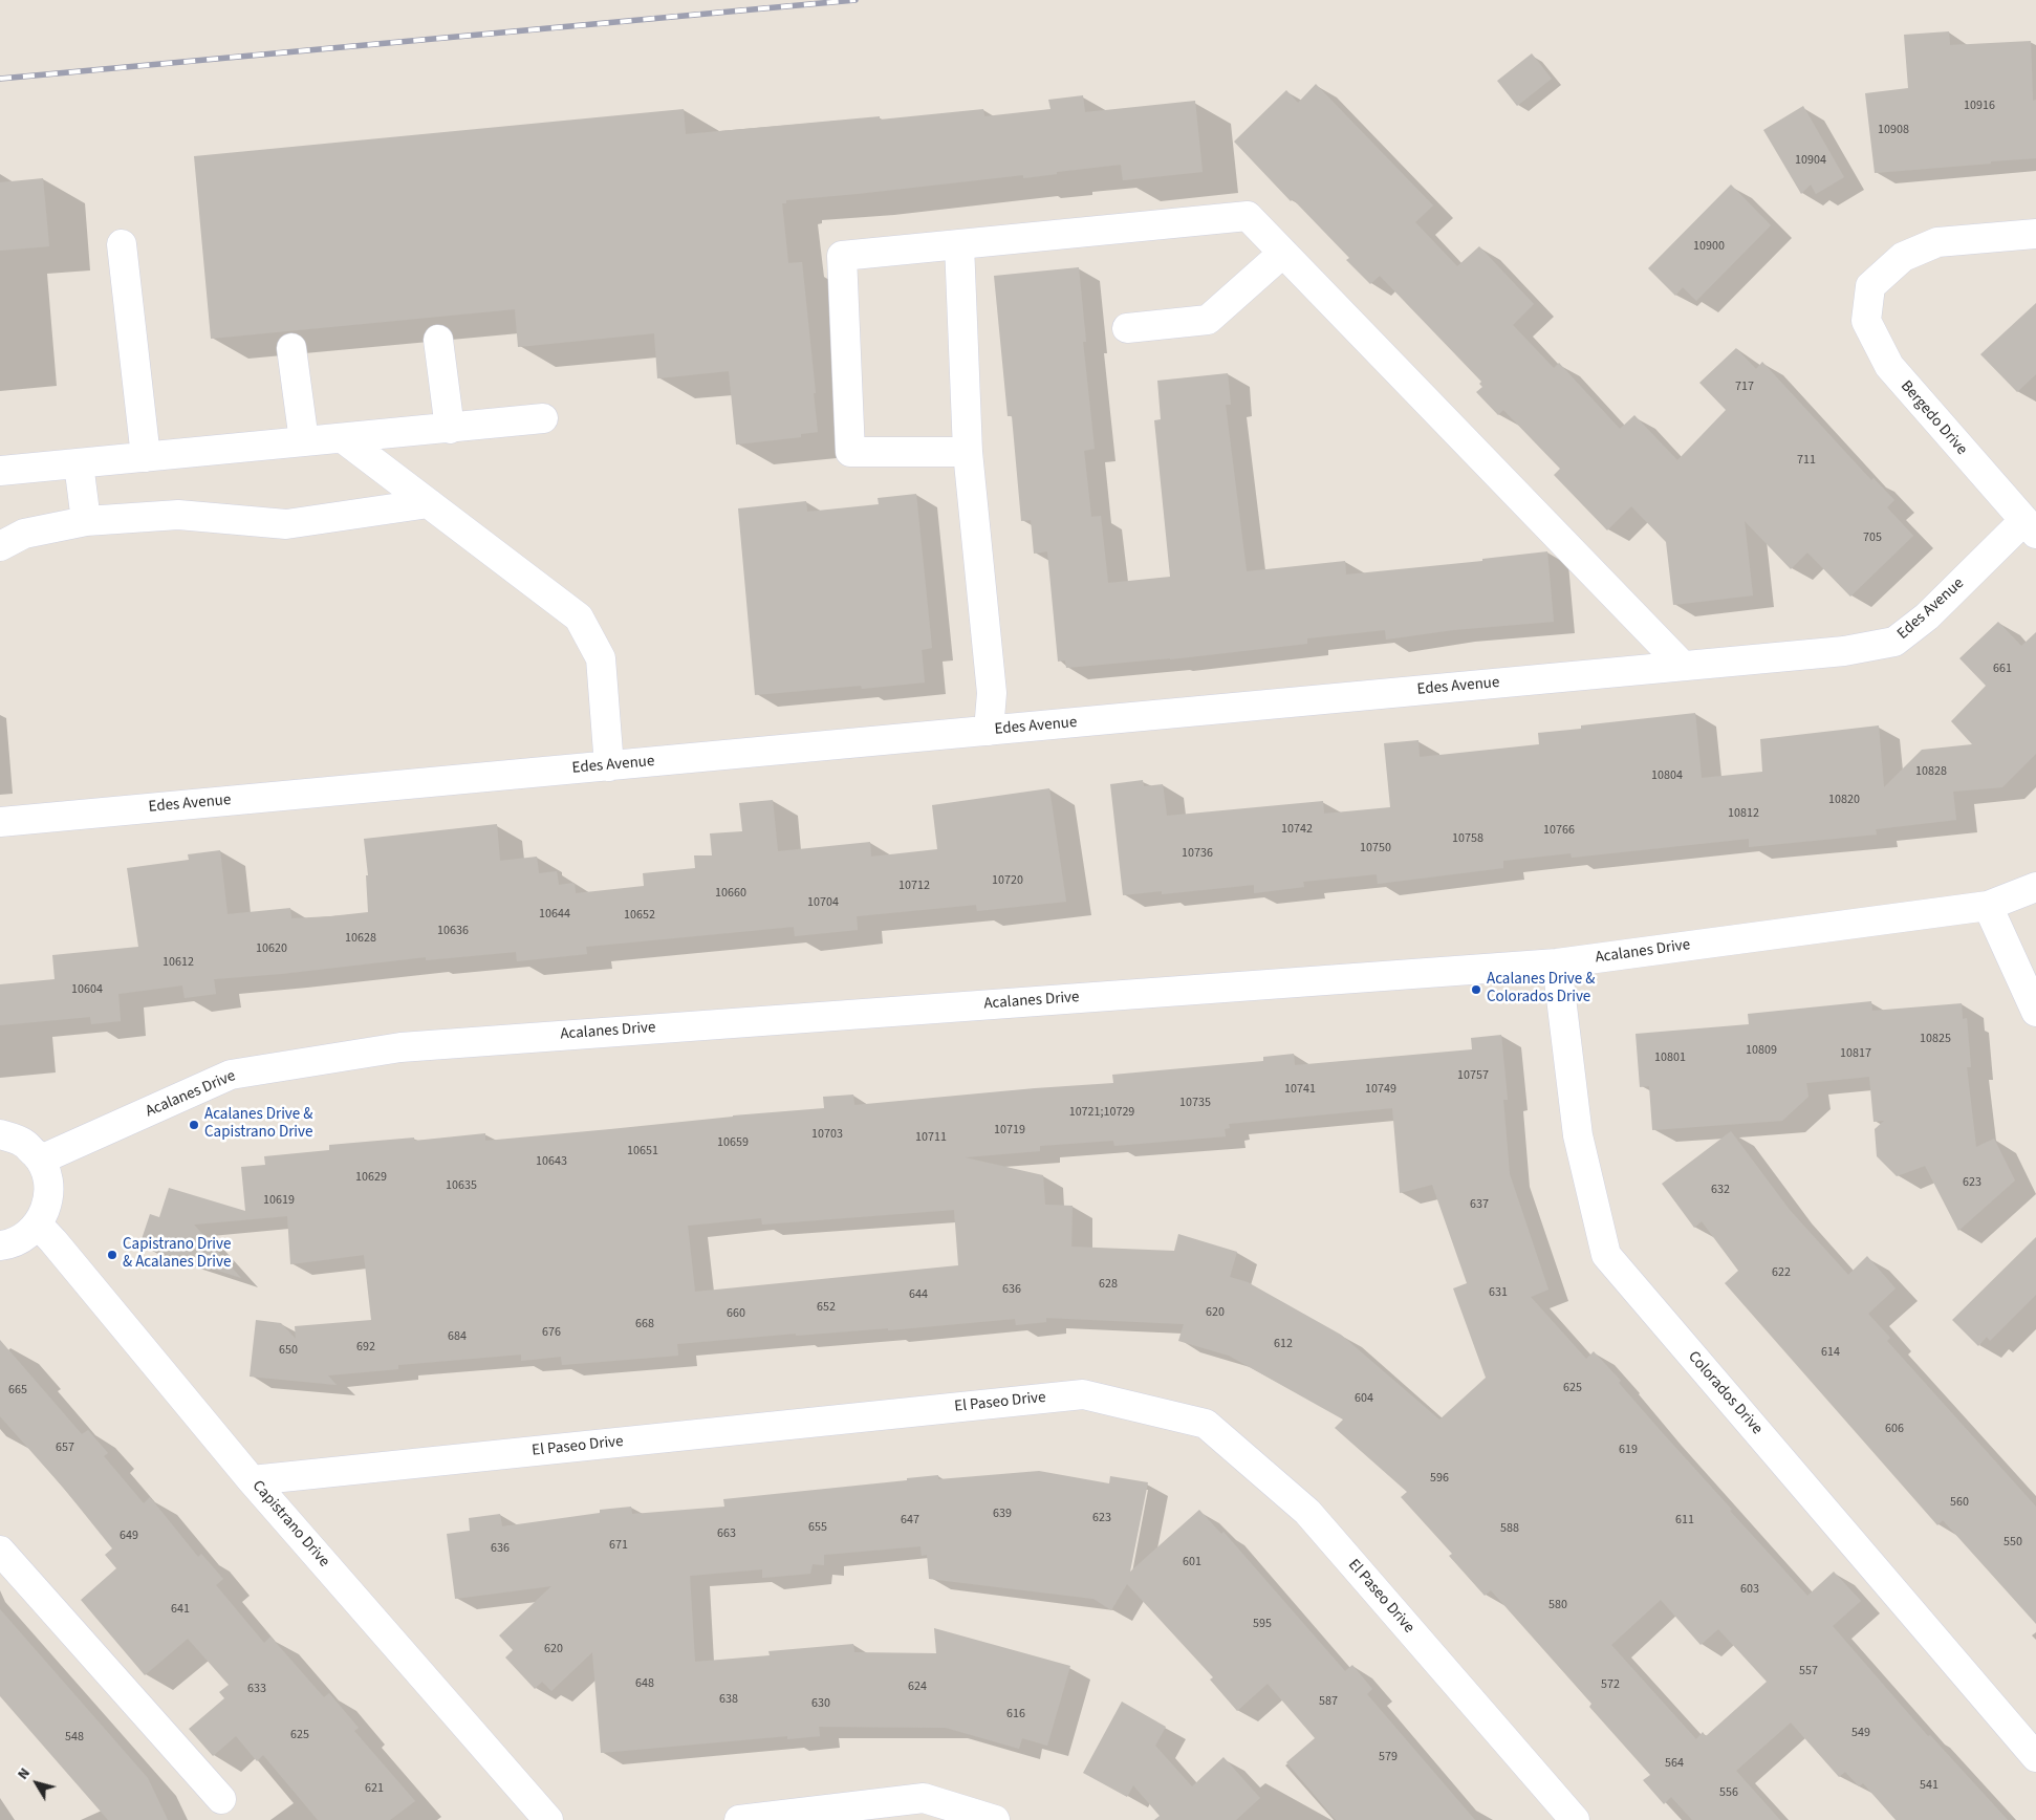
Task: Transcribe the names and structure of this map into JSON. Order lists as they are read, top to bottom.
{
  "streets": {
    "street": [
      "Bergedo Drive",
      "Edes Avenue",
      "Acalanes Drive",
      "Colorados Drive",
      "El Paseo Drive",
      "Capistrano Drive"
    ]
  },
  "crossings": [
    ["Bergedo Drive", "Edes Avenue"],
    ["Acalanes Drive", "Colorados Drive"],
    ["El Paseo Drive", "Capistrano Drive"]
  ],
  "places": ["Acalanes Drive & Colorados Drive", "Acalanes Drive & Capistrano Drive", "Capistrano Drive & Acalanes Drive"],
  "house_numbers": [
    "10916",
    "10908",
    "10904",
    "10900",
    "717",
    "711",
    "705",
    "661",
    "10828",
    "10804",
    "10820",
    "10812",
    "10742",
    "10766",
    "10758",
    "10750",
    "10736",
    "10720",
    "10712",
    "10660",
    "10704",
    "10644",
    "10652",
    "10636",
    "10628",
    "10620",
    "10612",
    "10604",
    "10825",
    "10809",
    "10817",
    "10801",
    "10757",
    "10741",
    "10749",
    "10735",
    "10721;10729",
    "10719",
    "10703",
    "10711",
    "10659",
    "10651",
    "10643",
    "10629",
    "623",
    "10635",
    "632",
    "10619",
    "637",
    "622",
    "628",
    "636",
    "631",
    "644",
    "652",
    "620",
    "660",
    "668",
    "676",
    "684",
    "612",
    "692",
    "650",
    "614",
    "625",
    "665",
    "604",
    "606",
    "657",
    "619",
    "596",
    "560",
    "639",
    "623",
    "647",
    "611",
    "655",
    "588",
    "663",
    "649",
    "550",
    "671",
    "636",
    "601",
    "603",
    "580",
    "641",
    "595",
    "620",
    "557",
    "648",
    "572",
    "624",
    "633",
    "638",
    "587",
    "630",
    "616",
    "549",
    "625",
    "548",
    "579",
    "564",
    "541",
    "621",
    "556"
  ],
  "north": "top left"
}
